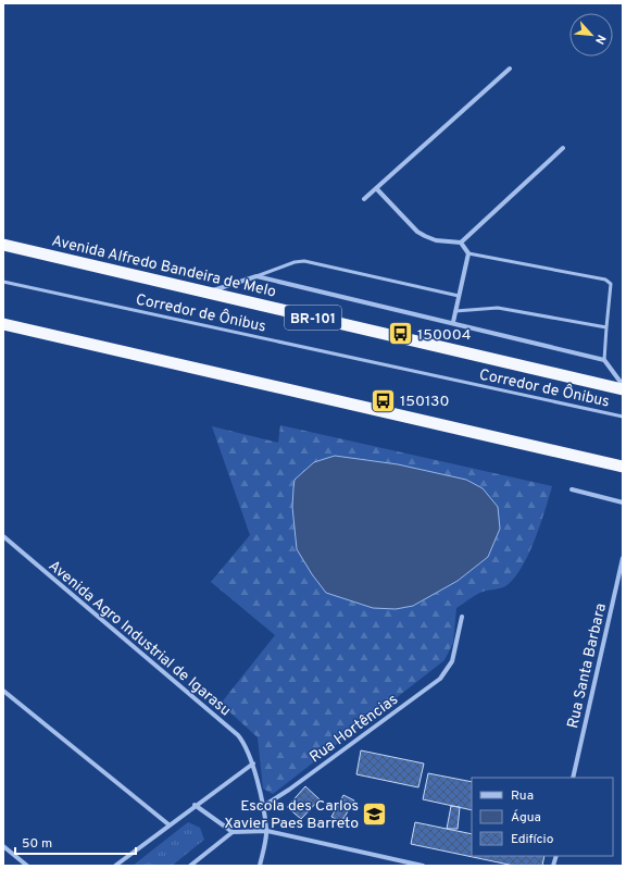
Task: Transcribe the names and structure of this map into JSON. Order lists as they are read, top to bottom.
{
  "streets": {
    "highway": ["Avenida Alfredo Bandeira de Melo", "BR-101"],
    "street": ["Avenida Agro Industrial de Igarasu", "Rua Santa Barbara", "Rua Hortências"],
    "lane": ["Corredor de Ônibus"]
  },
  "crossings": [
    ["Avenida Agro Industrial de Igarasu", "Rua Hortências"]
  ],
  "places": {
    "bus stop": ["150004", "150130"],
    "school or university": ["Escola des Carlos Xavier Paes Barreto"]
  },
  "legend": ["Rua", "Água", "Edifício"],
  "scale_bar": "50 m",
  "north": "bottom right"
}
